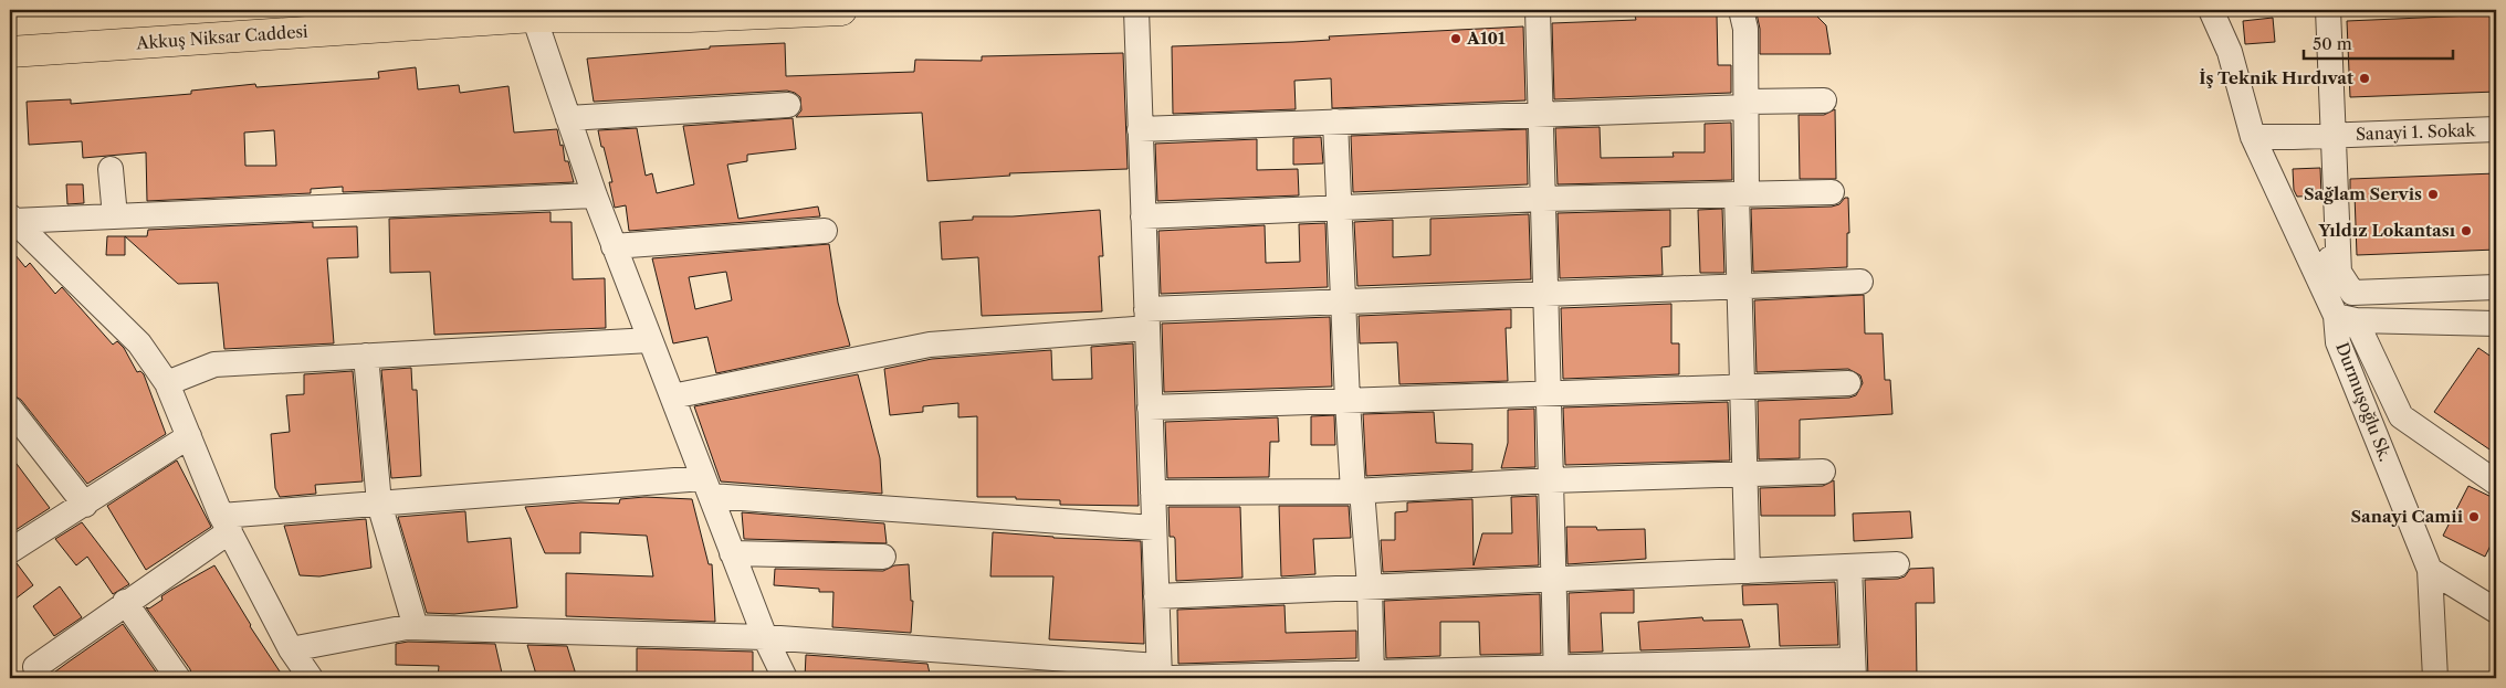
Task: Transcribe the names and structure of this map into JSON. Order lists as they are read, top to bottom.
{
  "streets": {
    "main road": ["Akkuş Niksar Caddesi"],
    "street": ["Sanayi 1. Sokak", "Durmuşoğlu Sk."]
  },
  "crossings": [
    ["Sanayi 1. Sokak", "Durmuşoğlu Sk."]
  ],
  "places": [
    "A101",
    "İş Teknik Hırdıvat",
    "Sağlam Servis",
    "Yıldız Lokantası",
    "Sanayi Camii"
  ],
  "scale_bar": "50 m"
}
